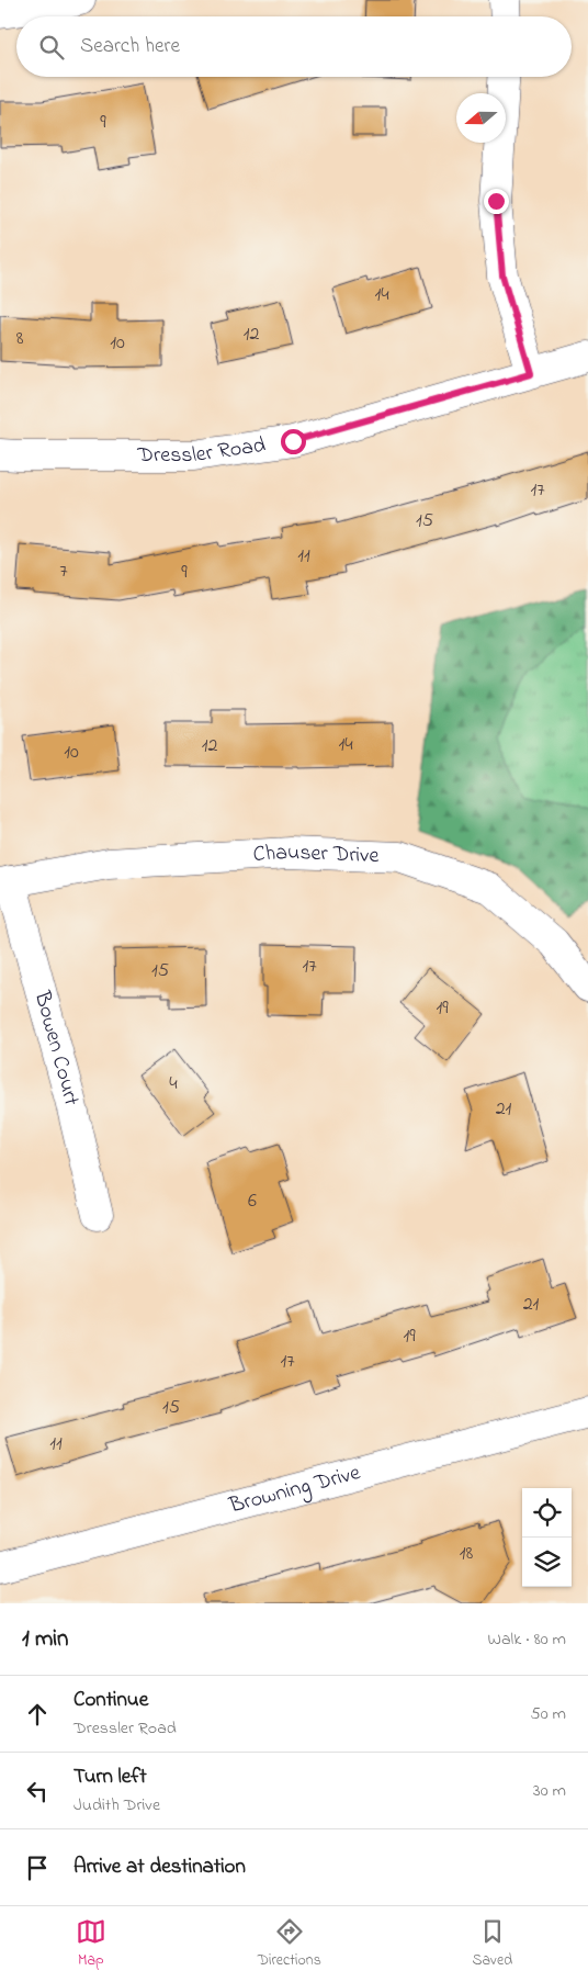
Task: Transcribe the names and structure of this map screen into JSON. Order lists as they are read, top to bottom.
{
  "streets": {
    "street": [
      "Dressler Road",
      "Chauser Drive",
      "Bowen Court",
      "Browning Drive"
    ]
  },
  "crossings": [
    ["Chauser Drive", "Bowen Court"]
  ],
  "house_numbers": [
    "9",
    "14",
    "12",
    "8",
    "10",
    "17",
    "15",
    "11",
    "7",
    "9",
    "14",
    "12",
    "10",
    "17",
    "15",
    "19",
    "4",
    "21",
    "6",
    "21",
    "19",
    "17",
    "15",
    "11",
    "18"
  ],
  "north": "left",
  "page": {
    "search": "Search here",
    "heading": ["1 min", "Walk · 80 m"],
    "list": [
      ["Continue", "Dressler Road", "50 m"],
      ["Turn left", "Judith Drive", "30 m"],
      "Arrive at destination"
    ],
    "nav": ["Map", "Directions", "Saved"]
  }
}
